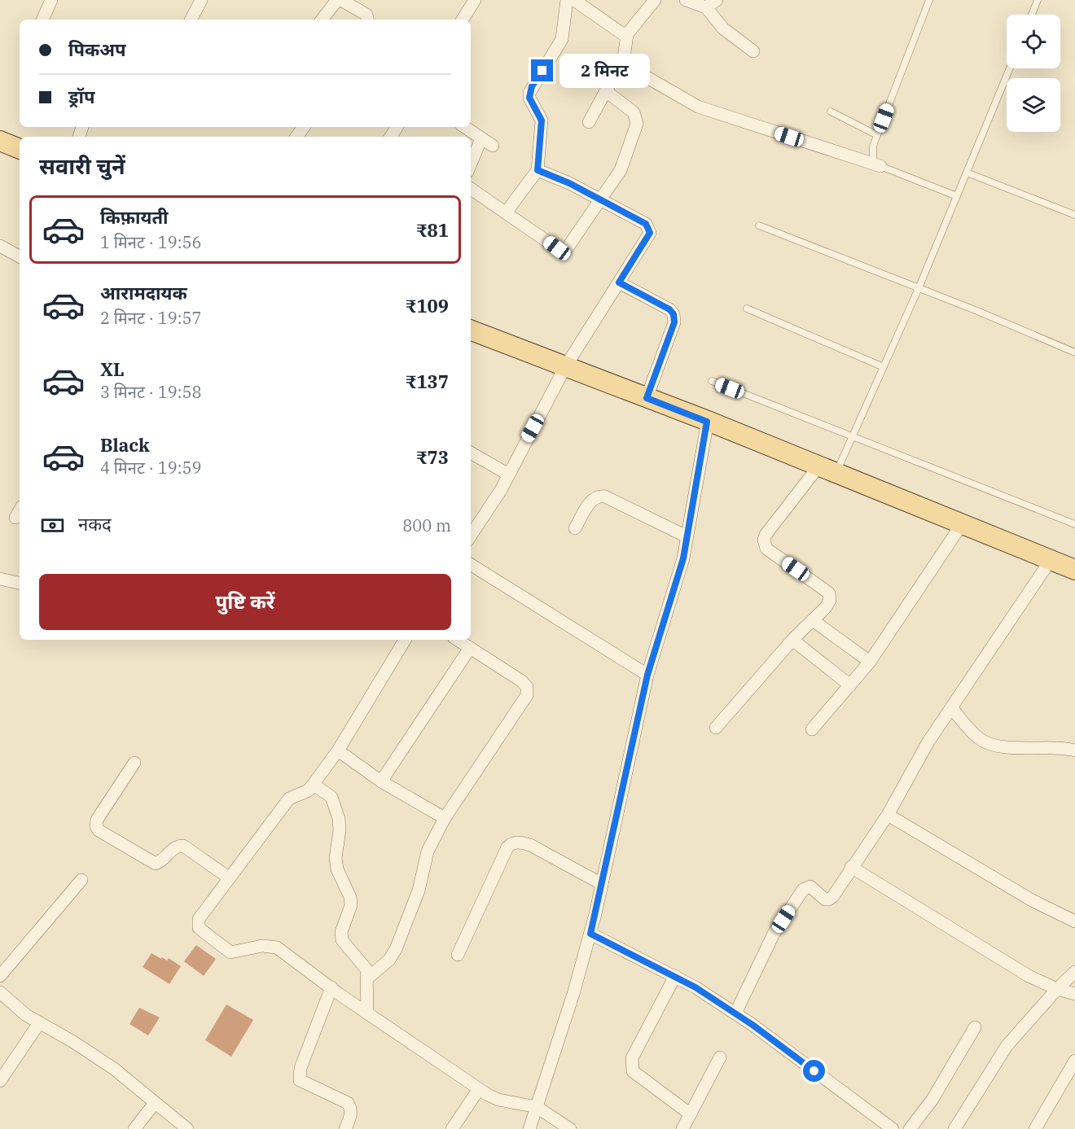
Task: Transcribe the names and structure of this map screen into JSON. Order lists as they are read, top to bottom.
{
  "page": {
    "banner": ["पिकअप", "ड्रॉप"],
    "bubble": "2 मिनट",
    "heading": "सवारी चुनें",
    "list": [
      {
        "name": "किफ़ायती",
        "note": "1 मिनट · 19:56",
        "value": "₹81"
      },
      {
        "name": "आरामदायक",
        "note": "2 मिनट · 19:57",
        "value": "₹109"
      },
      {
        "name": "XL",
        "note": "3 मिनट · 19:58",
        "value": "₹137"
      },
      {
        "name": "Black",
        "note": "4 मिनट · 19:59",
        "value": "₹73"
      }
    ],
    "pay": ["नकद", "800 m"],
    "buttons": "पुष्टि करें"
  }
}
